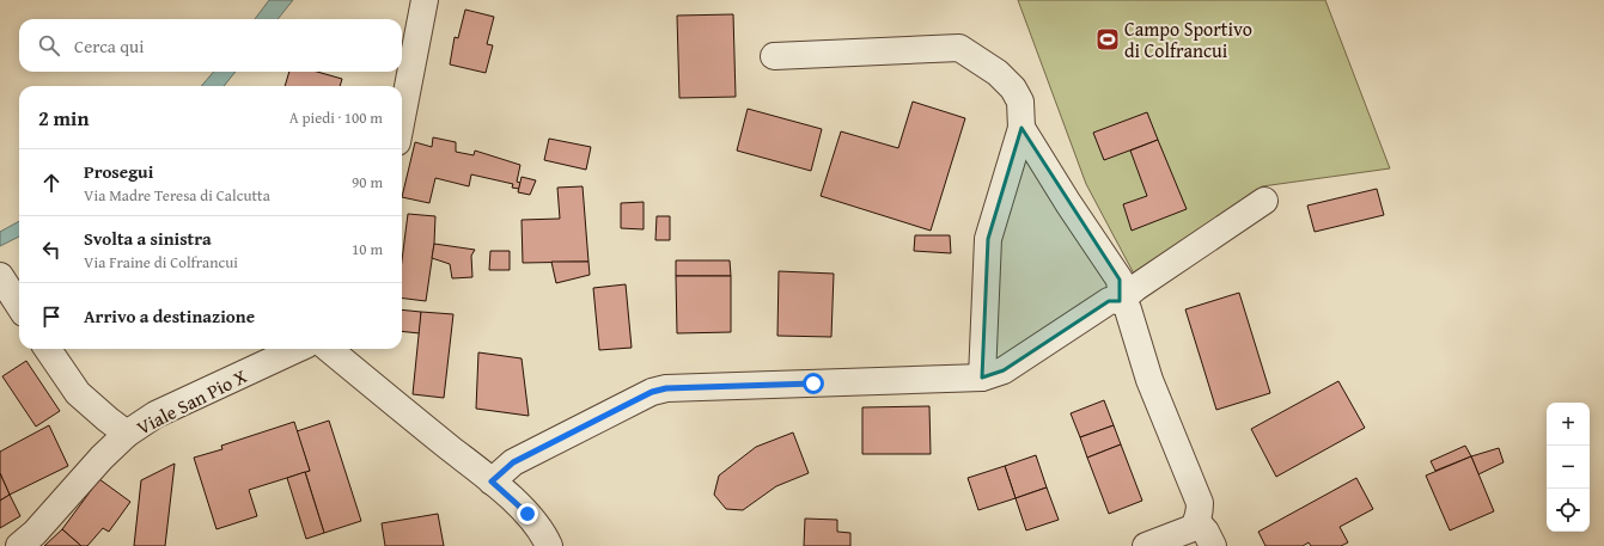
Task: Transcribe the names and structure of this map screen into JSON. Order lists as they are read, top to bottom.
{
  "streets": {
    "street": ["Viale San Pio X"]
  },
  "places": {
    "sports": ["Campo Sportivo di Colfrancui"]
  },
  "page": {
    "search": "Cerca qui",
    "heading": ["2 min", "A piedi · 100 m"],
    "list": [
      ["Prosegui", "Via Madre Teresa di Calcutta", "90 m"],
      ["Svolta a sinistra", "Via Fraine di Colfrancui", "10 m"],
      "Arrivo a destinazione"
    ],
    "map_buttons": ["+", "−"]
  }
}
